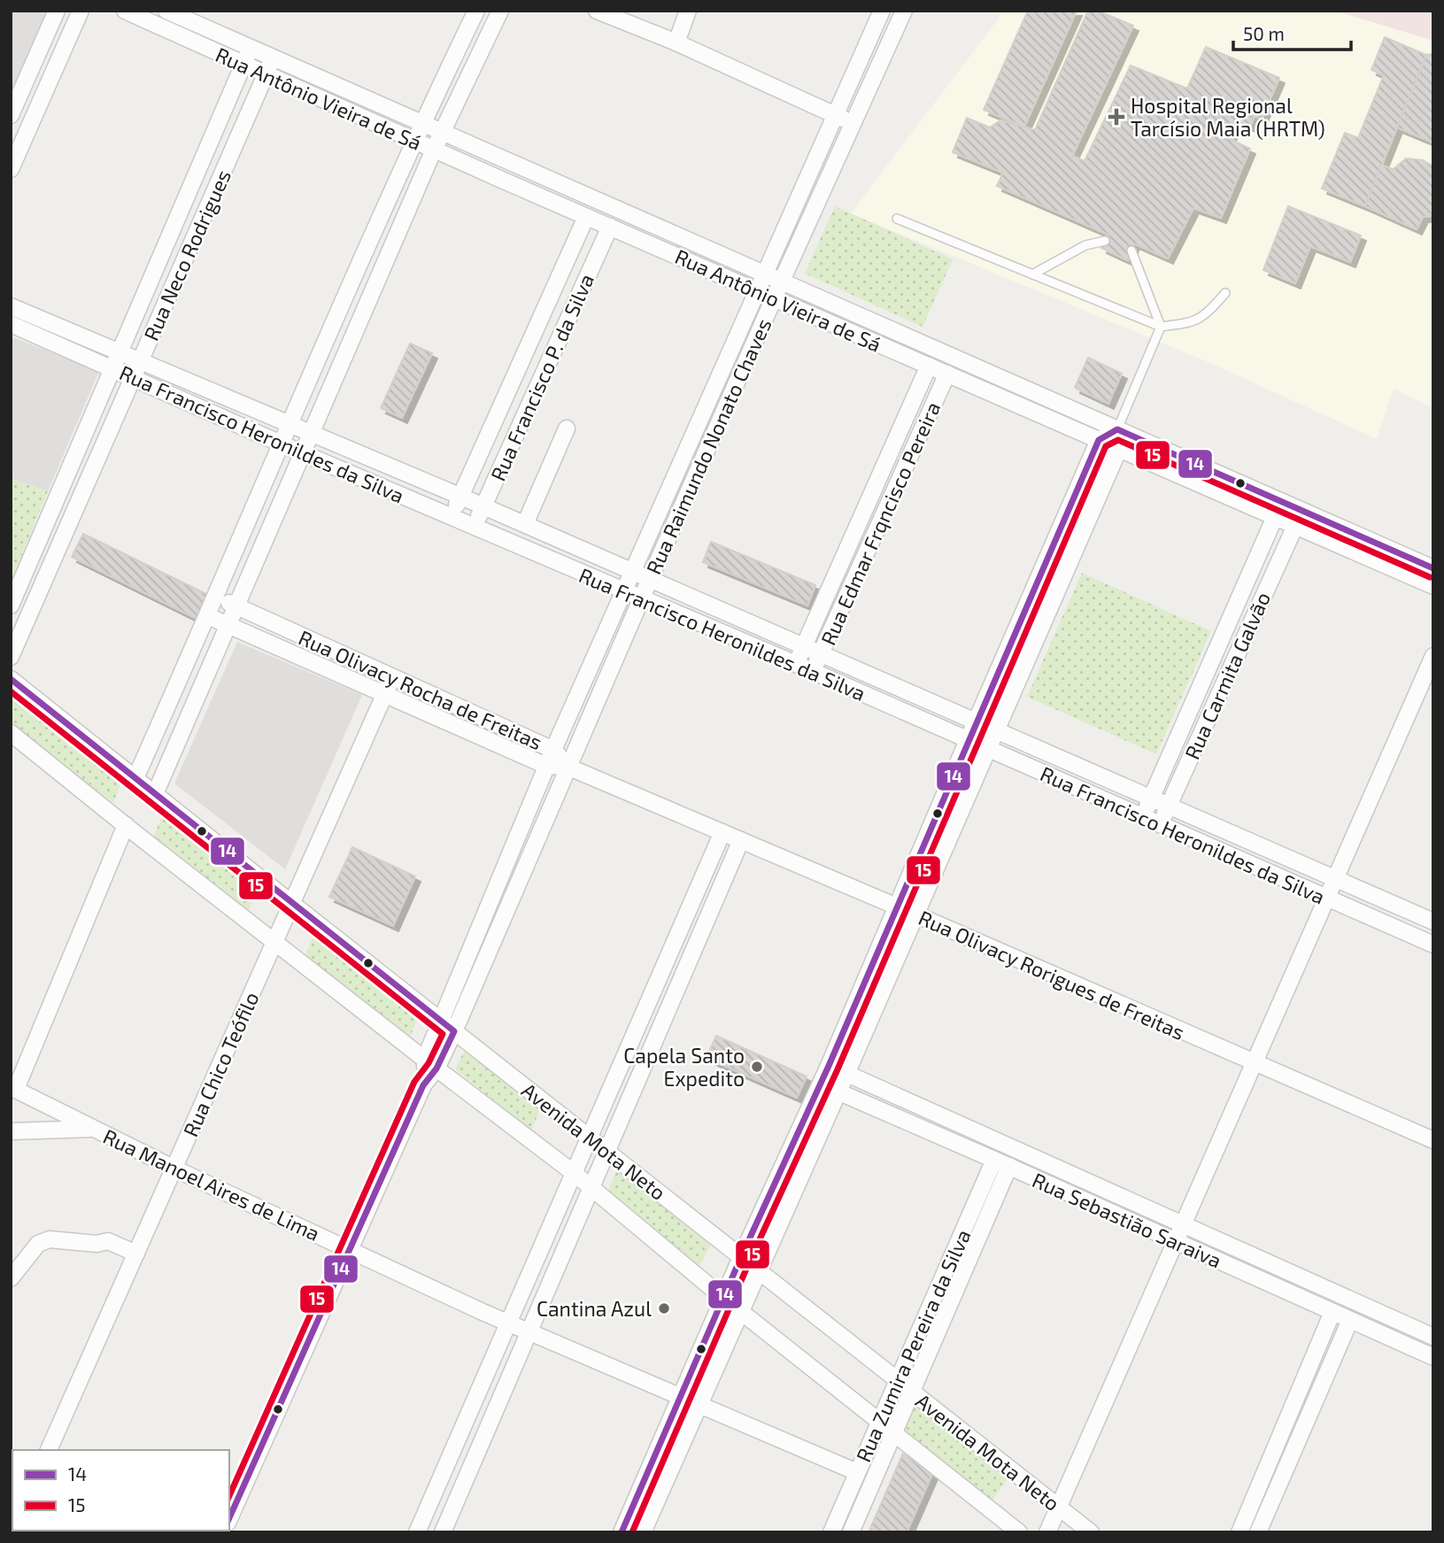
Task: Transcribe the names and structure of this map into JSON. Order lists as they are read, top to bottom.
{
  "streets": {
    "street": [
      "Rua Antônio Vieira de Sá",
      "Rua Neco Rodrigues",
      "Rua Francisco P. da Silva",
      "Rua Francisco Heronildes da Silva",
      "Rua Raimundo Nonato Chaves",
      "Rua Edmar Frqncisco Pereira",
      "Rua Carmita Galvão",
      "Rua Olivacy Rocha de Freitas",
      "Rua Olivacy Rorigues de Freitas",
      "Rua Chico Teófilo",
      "Avenida Mota Neto",
      "Rua Manoel Aires de Lima",
      "Rua Sebastião Saraiva",
      "Rua Zumira Pereira da Silva"
    ]
  },
  "crossings": [
    ["Rua Antônio Vieira de Sá", "Rua Neco Rodrigues"],
    ["Rua Antônio Vieira de Sá", "Rua Francisco P. da Silva"],
    ["Rua Antônio Vieira de Sá", "Rua Raimundo Nonato Chaves"],
    ["Rua Antônio Vieira de Sá", "Rua Edmar Frqncisco Pereira"],
    ["Rua Antônio Vieira de Sá", "Rua Carmita Galvão"],
    ["Rua Neco Rodrigues", "Rua Francisco Heronildes da Silva"],
    ["Rua Francisco P. da Silva", "Rua Francisco Heronildes da Silva"],
    ["Rua Francisco Heronildes da Silva", "Rua Raimundo Nonato Chaves"],
    ["Rua Francisco Heronildes da Silva", "Rua Edmar Frqncisco Pereira"],
    ["Rua Francisco Heronildes da Silva", "Rua Carmita Galvão"],
    ["Rua Raimundo Nonato Chaves", "Rua Olivacy Rocha de Freitas"],
    ["Rua Raimundo Nonato Chaves", "Rua Olivacy Rorigues de Freitas"],
    ["Rua Raimundo Nonato Chaves", "Avenida Mota Neto"],
    ["Rua Raimundo Nonato Chaves", "Rua Manoel Aires de Lima"],
    ["Rua Olivacy Rocha de Freitas", "Rua Olivacy Rorigues de Freitas"],
    ["Rua Olivacy Rocha de Freitas", "Rua Chico Teófilo"],
    ["Rua Chico Teófilo", "Avenida Mota Neto"],
    ["Rua Chico Teófilo", "Rua Manoel Aires de Lima"],
    ["Avenida Mota Neto", "Rua Zumira Pereira da Silva"],
    ["Rua Manoel Aires de Lima", "Rua Zumira Pereira da Silva"],
    ["Rua Sebastião Saraiva", "Rua Zumira Pereira da Silva"]
  ],
  "places": {
    "health": ["Hospital Regional Tarcísio Maia (HRTM)"],
    "other": ["Capela Santo Expedito", "Cantina Azul"]
  },
  "lines": ["transit line 14", "transit line 15"],
  "legend": ["14", "15"],
  "scale_bar": "50 m"
}
